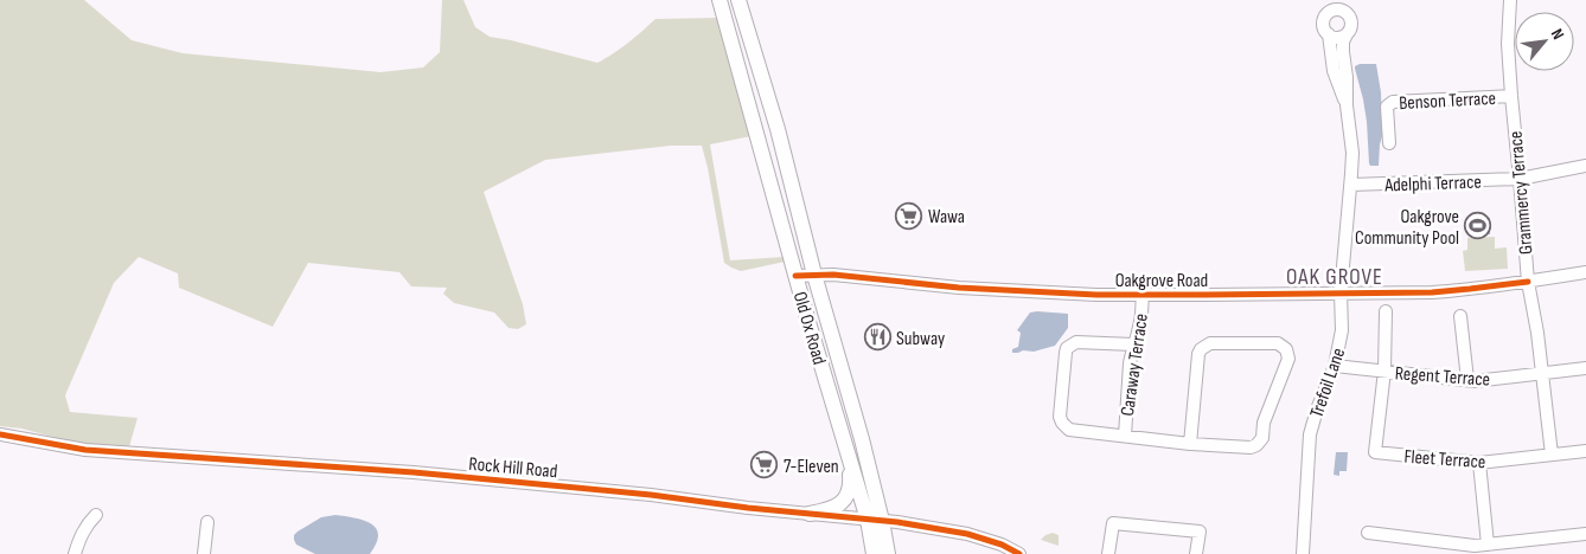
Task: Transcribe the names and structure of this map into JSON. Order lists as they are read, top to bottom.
{
  "streets": {
    "main road": ["Old Ox Road"],
    "street": [
      "Benson Terrace",
      "Adelphi Terrace",
      "Grammercy Terrace",
      "Oakgrove Road",
      "Caraway Terrace",
      "Regent Terrace",
      "Trefoil Lane",
      "Fleet Terrace",
      "Rock Hill Road"
    ]
  },
  "crossings": [
    ["Benson Terrace", "Grammercy Terrace"],
    ["Adelphi Terrace", "Grammercy Terrace"],
    ["Adelphi Terrace", "Trefoil Lane"],
    ["Grammercy Terrace", "Oakgrove Road"],
    ["Grammercy Terrace", "Regent Terrace"],
    ["Grammercy Terrace", "Fleet Terrace"],
    ["Oakgrove Road", "Old Ox Road"],
    ["Oakgrove Road", "Caraway Terrace"],
    ["Oakgrove Road", "Trefoil Lane"],
    ["Old Ox Road", "Rock Hill Road"],
    ["Regent Terrace", "Trefoil Lane"],
    ["Regent Terrace", "Fleet Terrace"]
  ],
  "districts": ["OAK GROVE"],
  "places": {
    "supermarket": ["Wawa", "7-Eleven"],
    "sports": ["Oakgrove Community Pool"],
    "restaurant": ["Subway"]
  },
  "north": "top right"
}
